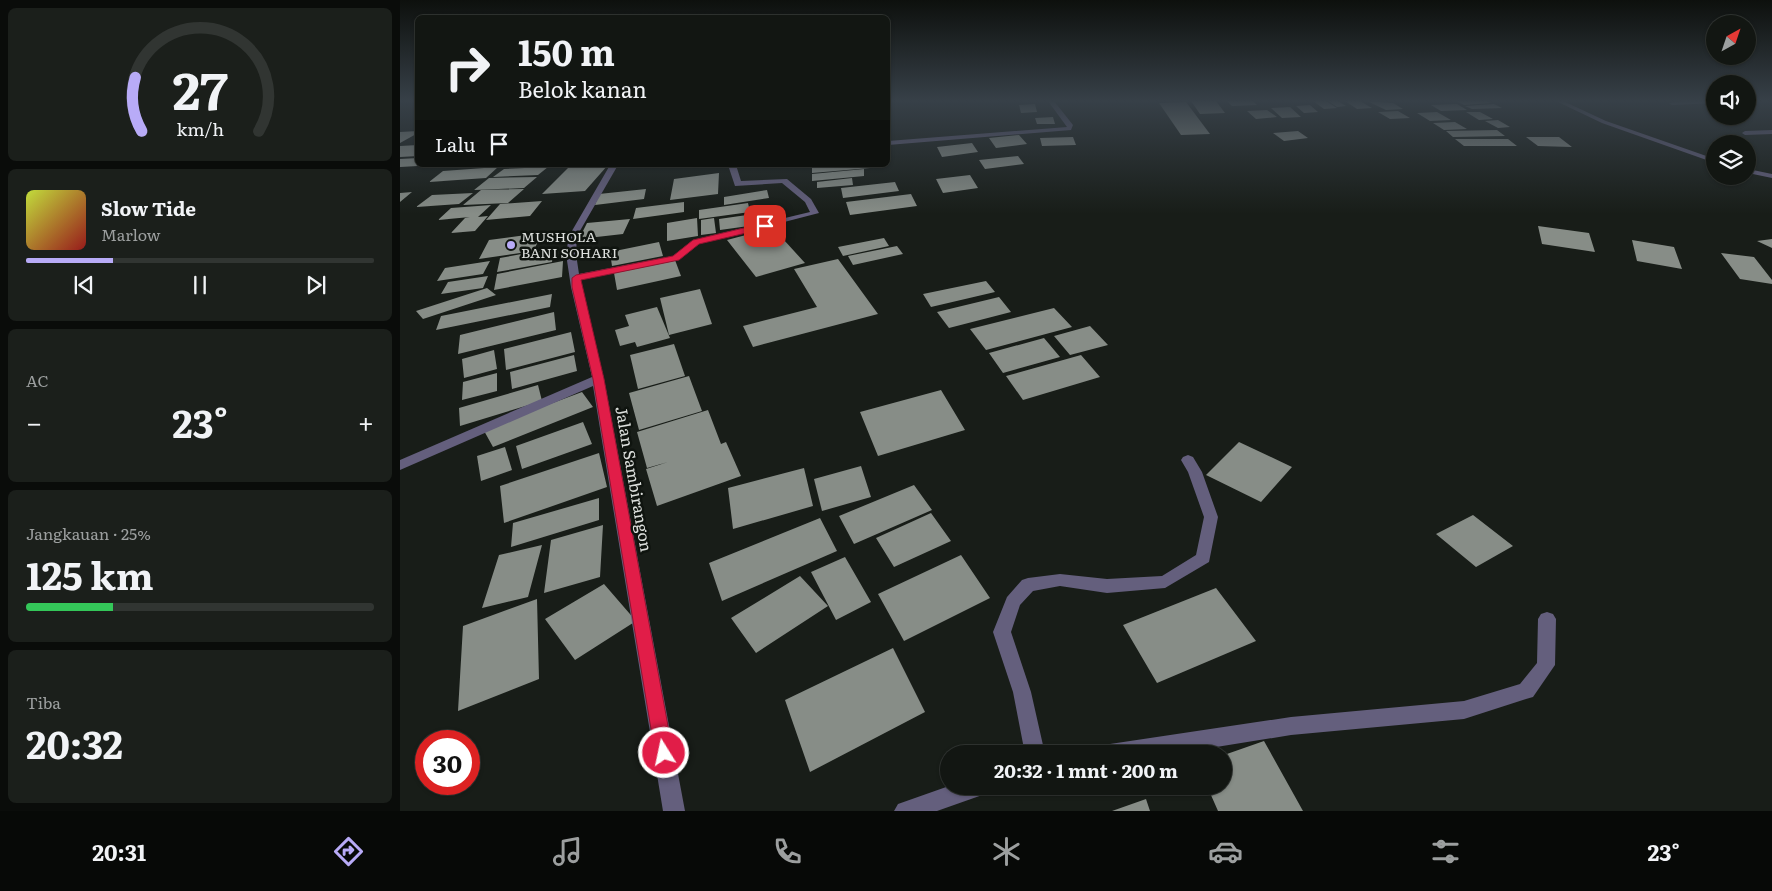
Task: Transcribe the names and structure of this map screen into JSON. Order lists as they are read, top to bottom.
{
  "streets": {
    "street": ["Jalan Sambirangon"]
  },
  "places": ["MUSHOLA BANI SOHARI"],
  "north": "top right",
  "page": {
    "turn": ["150 m", "Belok kanan"],
    "then": "Lalu",
    "song": ["Slow Tide", "Marlow"],
    "tile": [
      "AC",
      ["Jangkauan · 25%", "125 km"],
      ["Tiba", "20:32"]
    ],
    "heat": ["−", "23°", "+"],
    "limit": "30",
    "trip": "20:32 · 1 mnt · 200 m",
    "tabs": ["20:31", "23°"],
    "gauge": ["27", "km/h"]
  }
}
